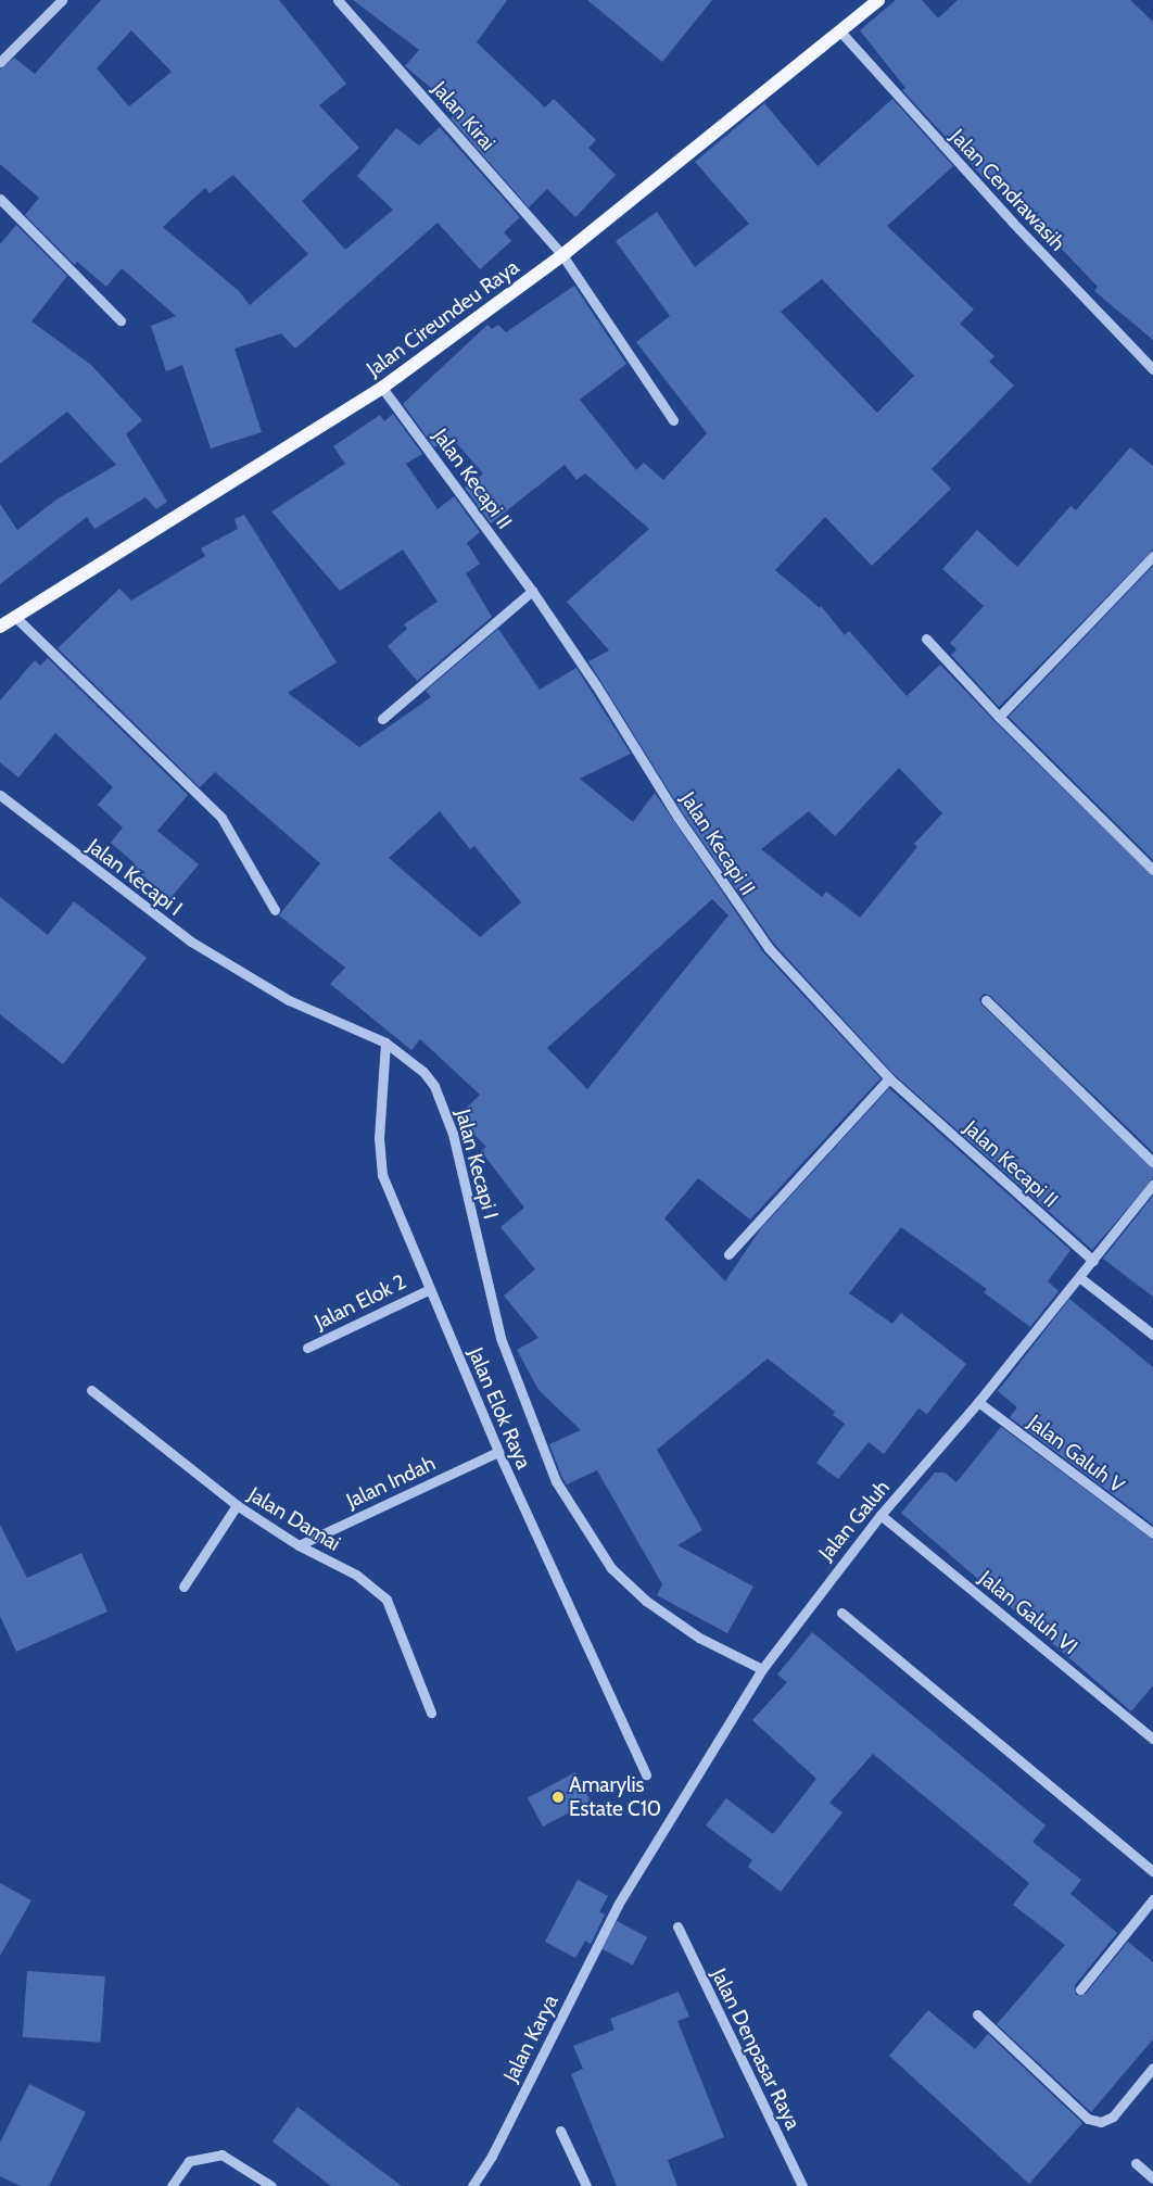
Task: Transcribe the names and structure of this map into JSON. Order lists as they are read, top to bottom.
{
  "streets": {
    "main road": ["Jalan Cireundeu Raya"],
    "street": [
      "Jalan Kirai",
      "Jalan Cendrawasih",
      "Jalan Kecapi II",
      "Jalan Kecapi I",
      "Jalan Elok 2",
      "Jalan Elok Raya",
      "Jalan Galuh V",
      "Jalan Indah",
      "Jalan Damai",
      "Jalan Galuh",
      "Jalan Galuh VI",
      "Jalan Karya",
      "Jalan Denpasar Raya"
    ]
  },
  "crossings": [
    ["Jalan Kirai", "Jalan Cireundeu Raya"],
    ["Jalan Cendrawasih", "Jalan Cireundeu Raya"],
    ["Jalan Cireundeu Raya", "Jalan Kecapi II"],
    ["Jalan Kecapi II", "Jalan Galuh"],
    ["Jalan Kecapi I", "Jalan Elok Raya"],
    ["Jalan Kecapi I", "Jalan Galuh"],
    ["Jalan Elok 2", "Jalan Elok Raya"],
    ["Jalan Elok Raya", "Jalan Indah"],
    ["Jalan Galuh V", "Jalan Galuh"],
    ["Jalan Indah", "Jalan Damai"],
    ["Jalan Galuh", "Jalan Galuh VI"],
    ["Jalan Galuh", "Jalan Karya"]
  ],
  "places": ["Amarylis Estate C10"]
}
